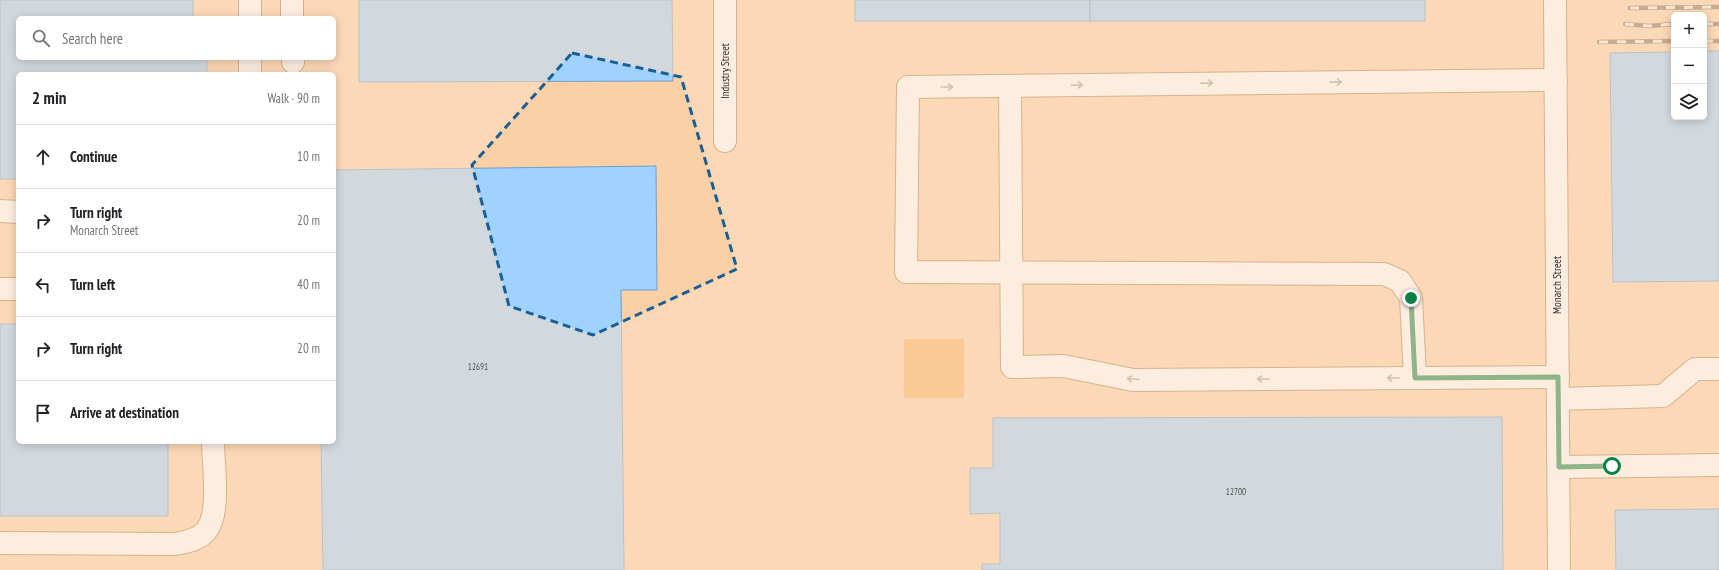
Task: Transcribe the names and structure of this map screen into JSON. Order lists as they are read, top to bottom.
{
  "streets": {
    "street": ["Industry Street", "Monarch Street"]
  },
  "house_numbers": ["12691", "12700"],
  "page": {
    "map_buttons": ["+", "−"],
    "search": "Search here",
    "heading": ["2 min", "Walk · 90 m"],
    "list": [
      ["Continue", "10 m"],
      ["Turn right", "Monarch Street", "20 m"],
      ["Turn left", "40 m"],
      ["Turn right", "20 m"],
      "Arrive at destination"
    ]
  }
}
